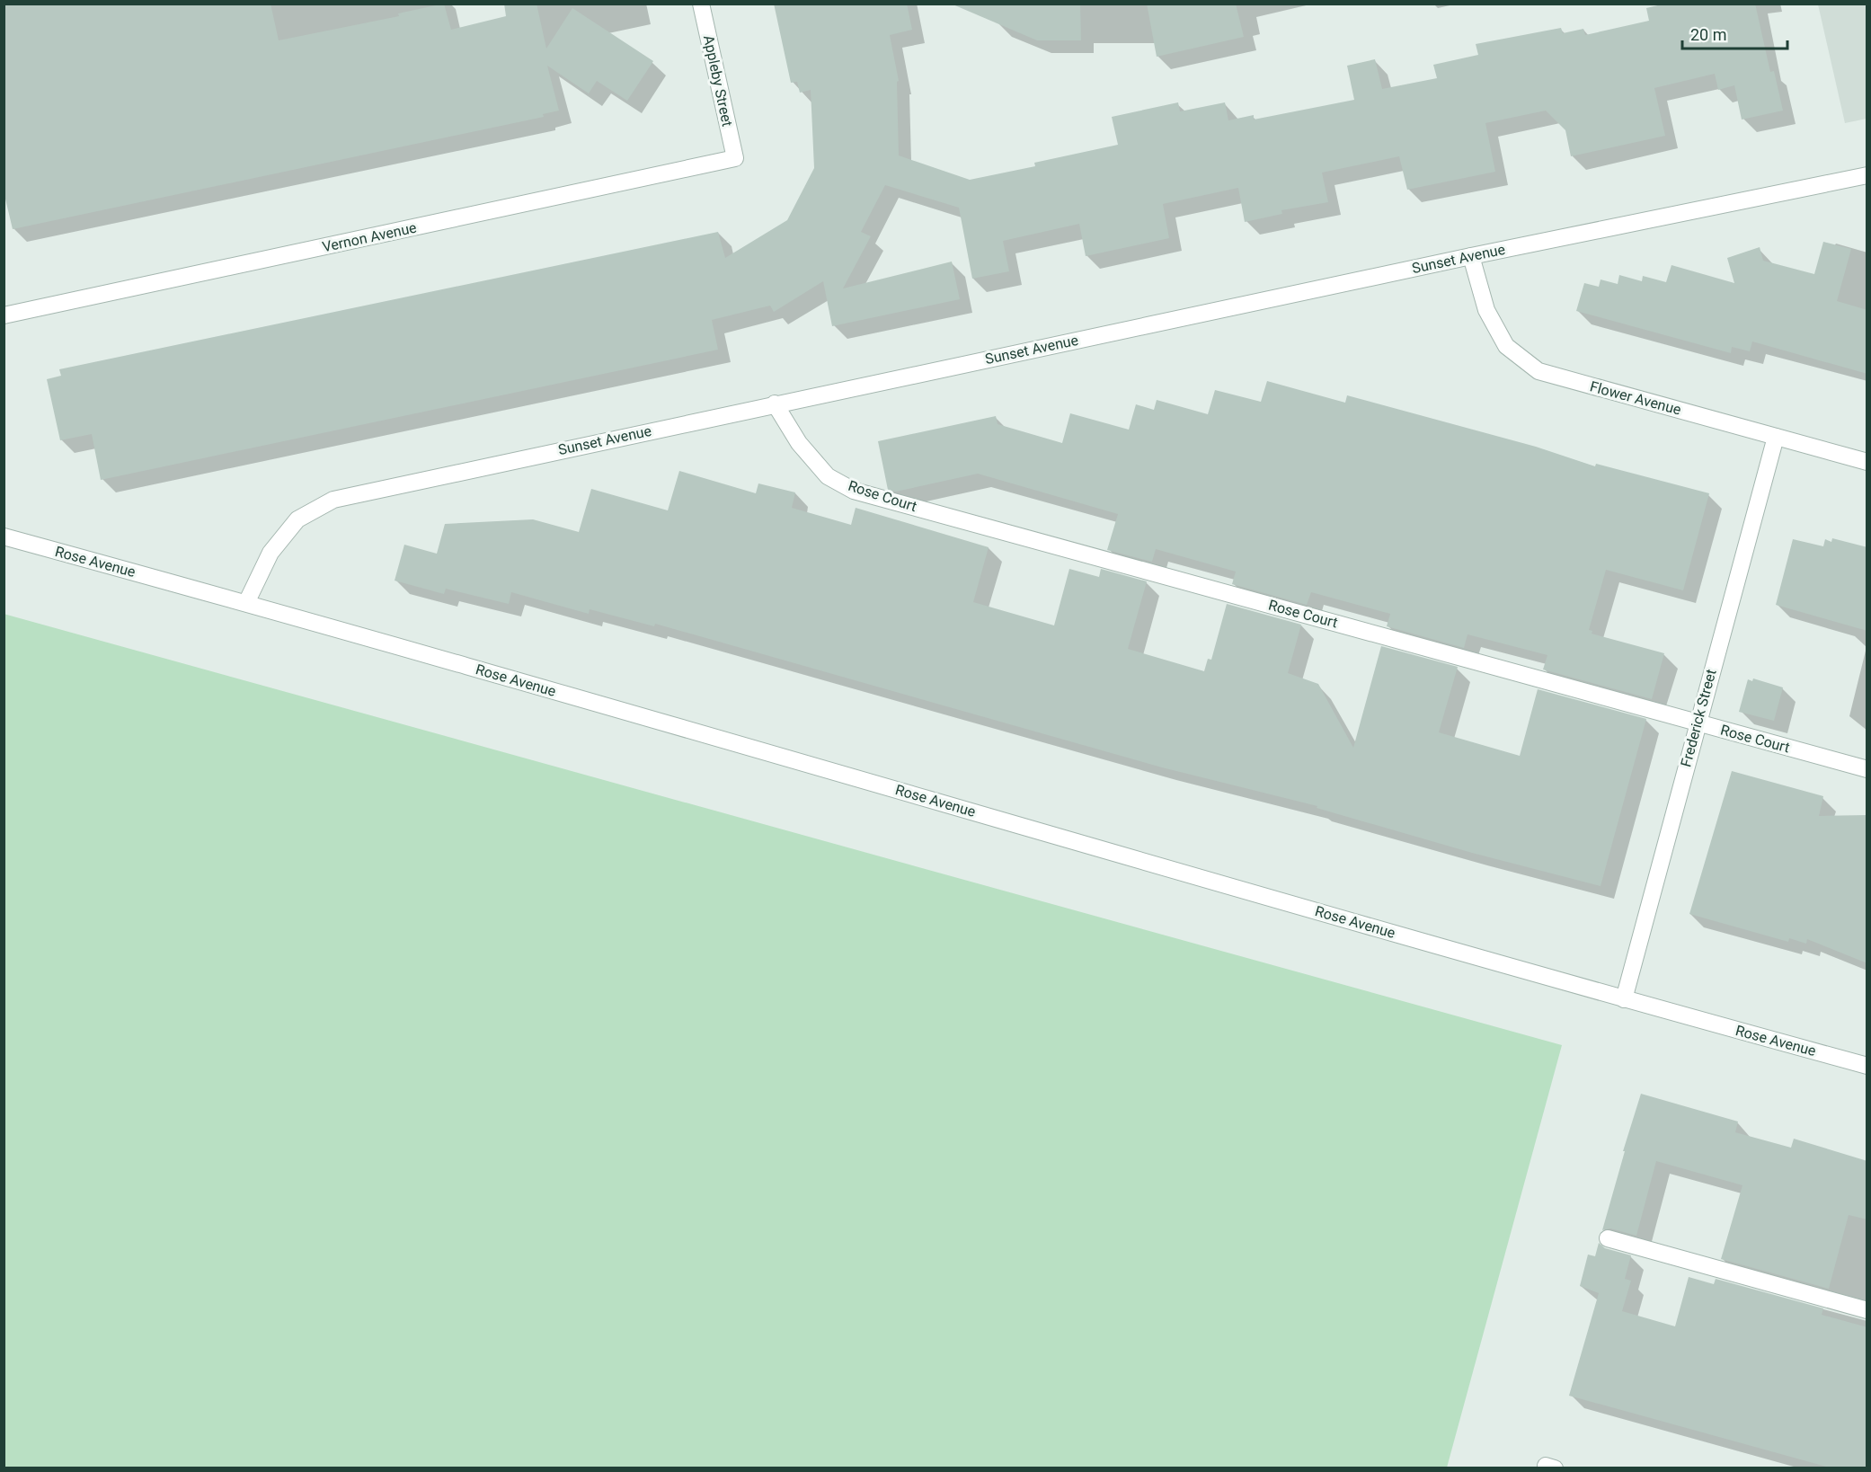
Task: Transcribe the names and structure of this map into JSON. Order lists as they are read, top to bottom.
{
  "streets": {
    "street": [
      "Appleby Street",
      "Vernon Avenue",
      "Sunset Avenue",
      "Flower Avenue",
      "Rose Court",
      "Rose Avenue",
      "Frederick Street"
    ]
  },
  "crossings": [
    ["Appleby Street", "Vernon Avenue"],
    ["Sunset Avenue", "Flower Avenue"],
    ["Sunset Avenue", "Rose Court"],
    ["Sunset Avenue", "Rose Avenue"],
    ["Flower Avenue", "Frederick Street"],
    ["Rose Court", "Frederick Street"],
    ["Rose Avenue", "Frederick Street"]
  ],
  "scale_bar": "20 m"
}
